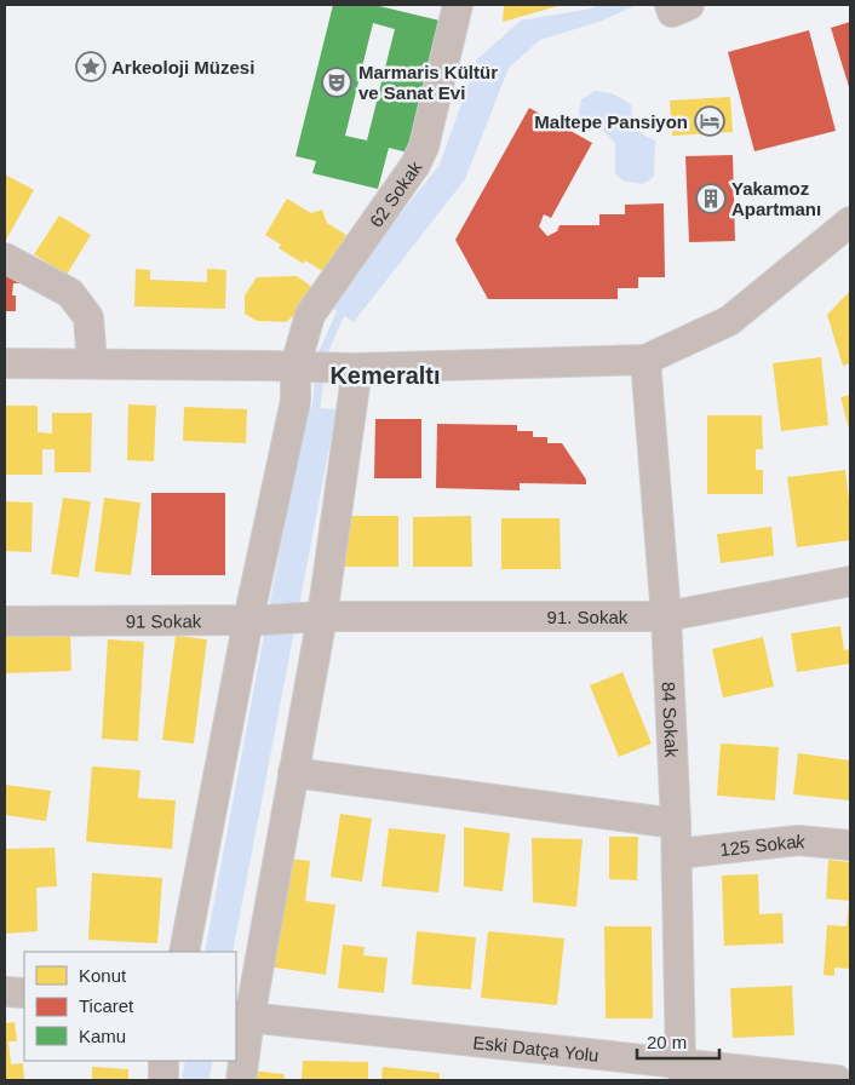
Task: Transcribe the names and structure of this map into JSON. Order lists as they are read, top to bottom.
{
  "streets": {
    "street": [
      "62 Sokak",
      "91. Sokak",
      "91 Sokak",
      "84 Sokak",
      "125 Sokak",
      "Eski Datça Yolu"
    ]
  },
  "crossings": [
    ["62 Sokak", "91 Sokak"],
    ["91. Sokak", "91 Sokak"],
    ["91. Sokak", "84 Sokak"],
    ["84 Sokak", "125 Sokak"],
    ["84 Sokak", "Eski Datça Yolu"]
  ],
  "districts": ["Kemeraltı"],
  "places": {
    "place": ["Arkeoloji Müzesi"],
    "theatre": ["Marmaris Kültür ve Sanat Evi"],
    "hotel": ["Maltepe Pansiyon"],
    "building": ["Yakamoz Apartmanı"]
  },
  "legend": ["Konut", "Ticaret", "Kamu"],
  "scale_bar": "20 m"
}
